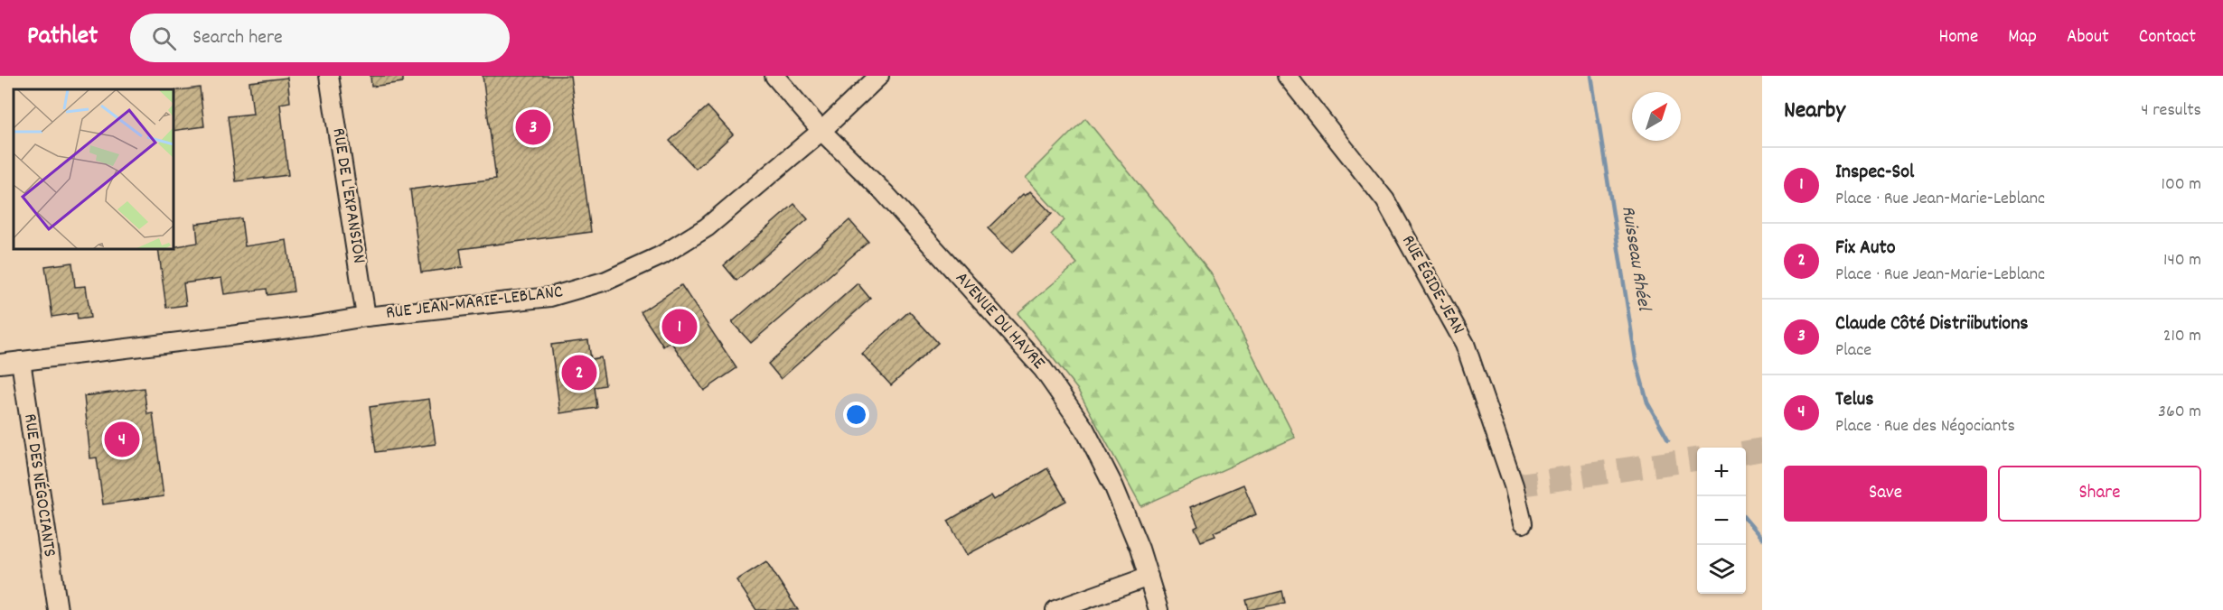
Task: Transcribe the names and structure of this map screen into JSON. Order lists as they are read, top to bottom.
{
  "streets": {
    "street": [
      "RUE DE L'EXPANSION",
      "RUE ÉGIDE-JEAN",
      "RUE JEAN-MARIE-LEBLANC",
      "AVENUE DU HAVRE",
      "RUE DES NÉGOCIANTS"
    ]
  },
  "crossings": [
    ["RUE DE L'EXPANSION", "RUE JEAN-MARIE-LEBLANC"],
    ["RUE JEAN-MARIE-LEBLANC", "AVENUE DU HAVRE"],
    ["RUE JEAN-MARIE-LEBLANC", "RUE DES NÉGOCIANTS"]
  ],
  "water": ["Ruisseau Rhéel"],
  "north": "top right",
  "page": {
    "header": "Pathlet",
    "search": "Search here",
    "nav": [
      "Home",
      "Map",
      "About",
      "Contact"
    ],
    "heading": ["Nearby", "4 results"],
    "pins": [
      "3",
      "1",
      "2",
      "4"
    ],
    "list": [
      {
        "mark": "1",
        "name": "Inspec-Sol",
        "note": "Place · Rue Jean-Marie-Leblanc",
        "value": "100 m"
      },
      {
        "mark": "2",
        "name": "Fix Auto",
        "note": "Place · Rue Jean-Marie-Leblanc",
        "value": "140 m"
      },
      {
        "mark": "3",
        "name": "Claude Côté Distriibutions",
        "note": "Place",
        "value": "210 m"
      },
      {
        "mark": "4",
        "name": "Telus",
        "note": "Place · Rue des Négociants",
        "value": "360 m"
      }
    ],
    "map_buttons": ["+", "−"],
    "buttons": ["Save", "Share"]
  }
}
